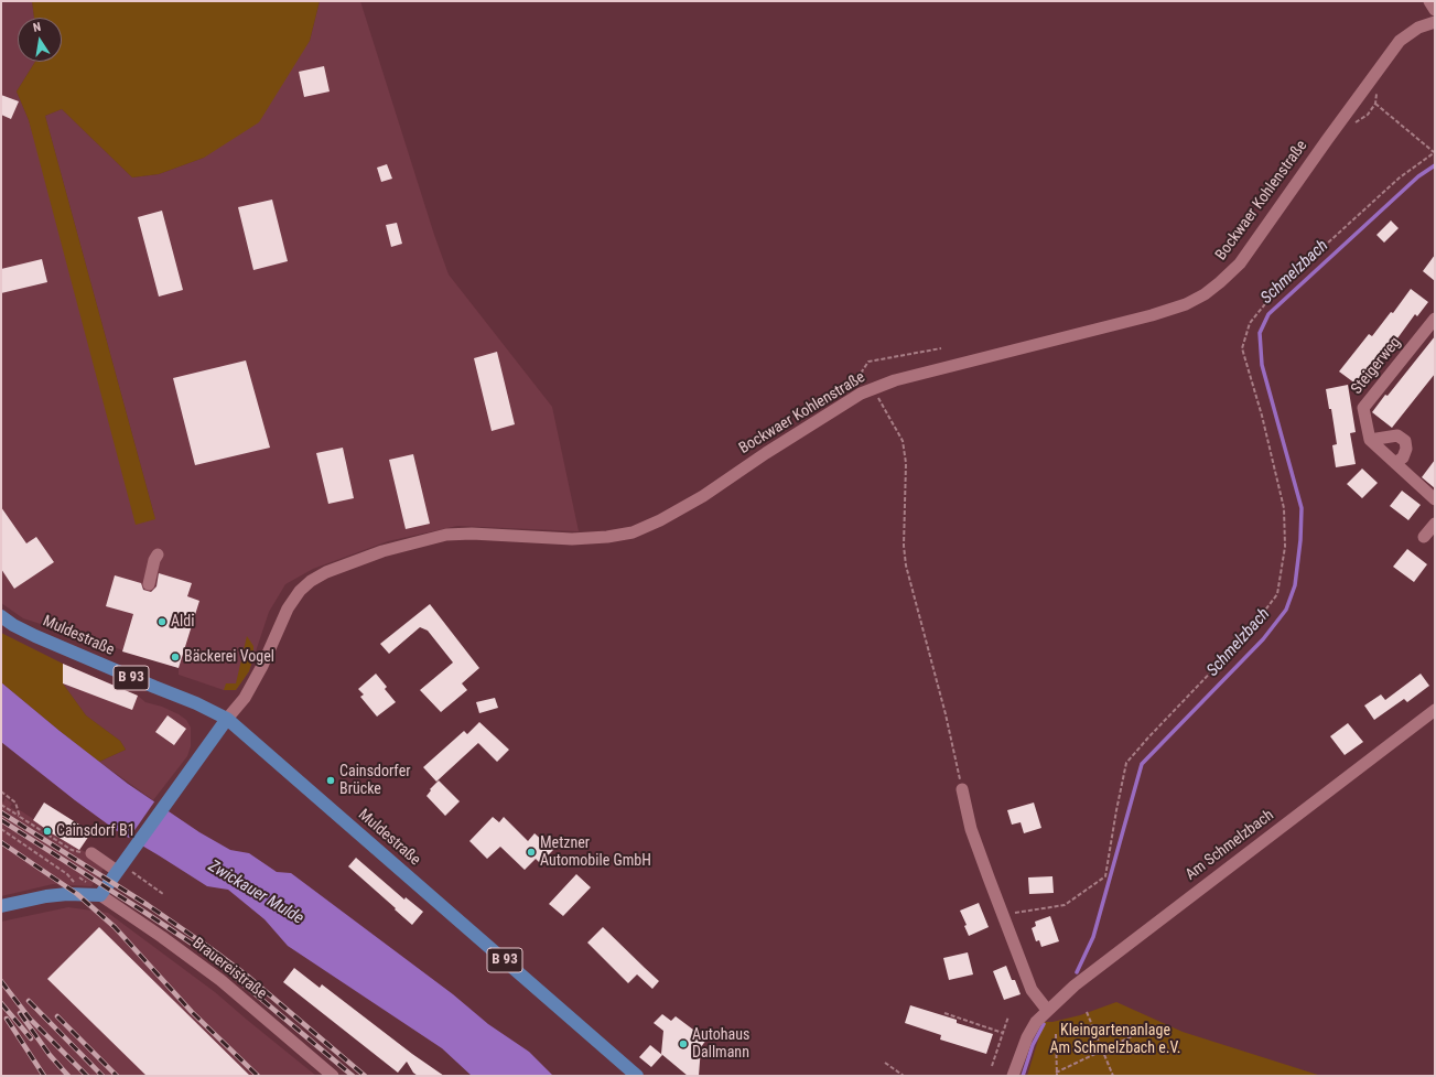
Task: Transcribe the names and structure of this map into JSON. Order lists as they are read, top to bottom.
{
  "streets": {
    "main road": ["Muldestraße", "B 93"],
    "street": [
      "Bockwaer Kohlenstraße",
      "Steigerweg",
      "Am Schmelzbach",
      "Brauereistraße"
    ]
  },
  "crossings": [
    ["Bockwaer Kohlenstraße", "Muldestraße"]
  ],
  "water": ["Schmelzbach", "Zwickauer Mulde"],
  "parks": ["Kleingartenanlage Am Schmelzbach e.V."],
  "places": [
    "Aldi",
    "Bäckerei Vogel",
    "Cainsdorfer Brücke",
    "Cainsdorf B1",
    "Metzner Automobile GmbH",
    "Autohaus Dallmann"
  ],
  "north": "top"
}
